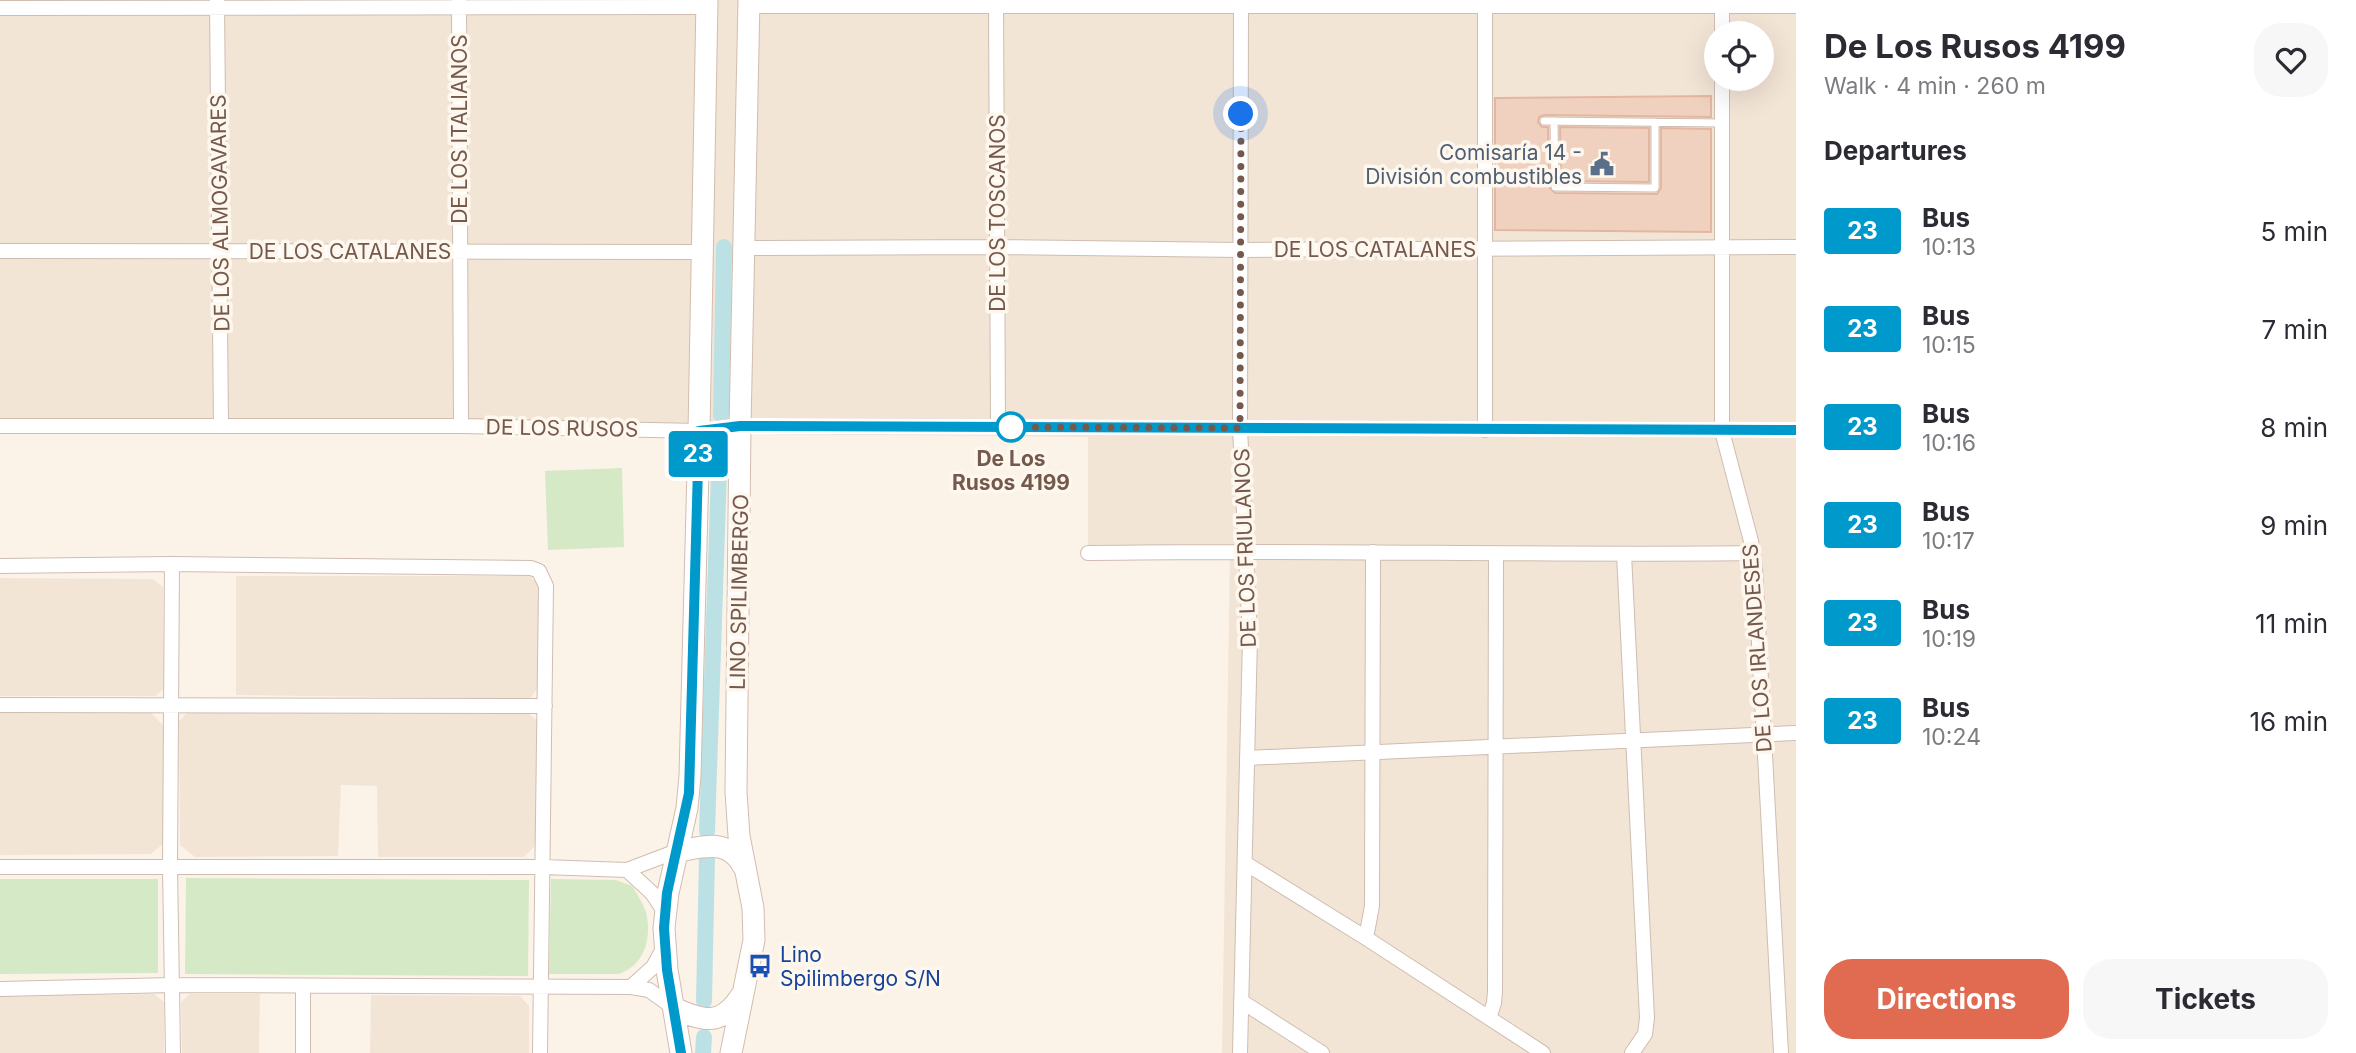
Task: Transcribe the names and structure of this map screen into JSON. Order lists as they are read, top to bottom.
{
  "streets": {
    "main road": ["LINO SPILIMBERGO"],
    "street": [
      "DE LOS ITALIANOS",
      "DE LOS ALMOGAVARES",
      "DE LOS TOSCANOS",
      "DE LOS CATALANES",
      "DE LOS RUSOS",
      "DE LOS FRIULANOS",
      "DE LOS IRLANDESES"
    ]
  },
  "crossings": [
    ["DE LOS ITALIANOS", "DE LOS CATALANES"],
    ["DE LOS ITALIANOS", "DE LOS RUSOS"],
    ["DE LOS ALMOGAVARES", "DE LOS CATALANES"],
    ["DE LOS ALMOGAVARES", "DE LOS RUSOS"],
    ["DE LOS TOSCANOS", "DE LOS CATALANES"],
    ["DE LOS TOSCANOS", "DE LOS RUSOS"],
    ["DE LOS CATALANES", "DE LOS FRIULANOS"],
    ["DE LOS CATALANES", "LINO SPILIMBERGO"],
    ["DE LOS CATALANES", "DE LOS IRLANDESES"],
    ["DE LOS RUSOS", "DE LOS FRIULANOS"],
    ["DE LOS RUSOS", "LINO SPILIMBERGO"],
    ["DE LOS RUSOS", "DE LOS IRLANDESES"]
  ],
  "places": {
    "public building": ["Comisaría 14 - División combustibles"],
    "other": ["De Los Rusos 4199"],
    "bus stop": ["Lino Spilimbergo S/N"]
  },
  "lines": ["bus line 23"],
  "page": {
    "on_map": "23",
    "heading": [
      ["De Los Rusos 4199", "Walk · 4 min · 260 m"],
      "Departures"
    ],
    "list": [
      {
        "mark": "23",
        "name": "Bus",
        "note": "10:13",
        "value": "5 min"
      },
      {
        "mark": "23",
        "name": "Bus",
        "note": "10:15",
        "value": "7 min"
      },
      {
        "mark": "23",
        "name": "Bus",
        "note": "10:16",
        "value": "8 min"
      },
      {
        "mark": "23",
        "name": "Bus",
        "note": "10:17",
        "value": "9 min"
      },
      {
        "mark": "23",
        "name": "Bus",
        "note": "10:19",
        "value": "11 min"
      },
      {
        "mark": "23",
        "name": "Bus",
        "note": "10:24",
        "value": "16 min"
      }
    ],
    "buttons": ["Directions", "Tickets"]
  }
}
